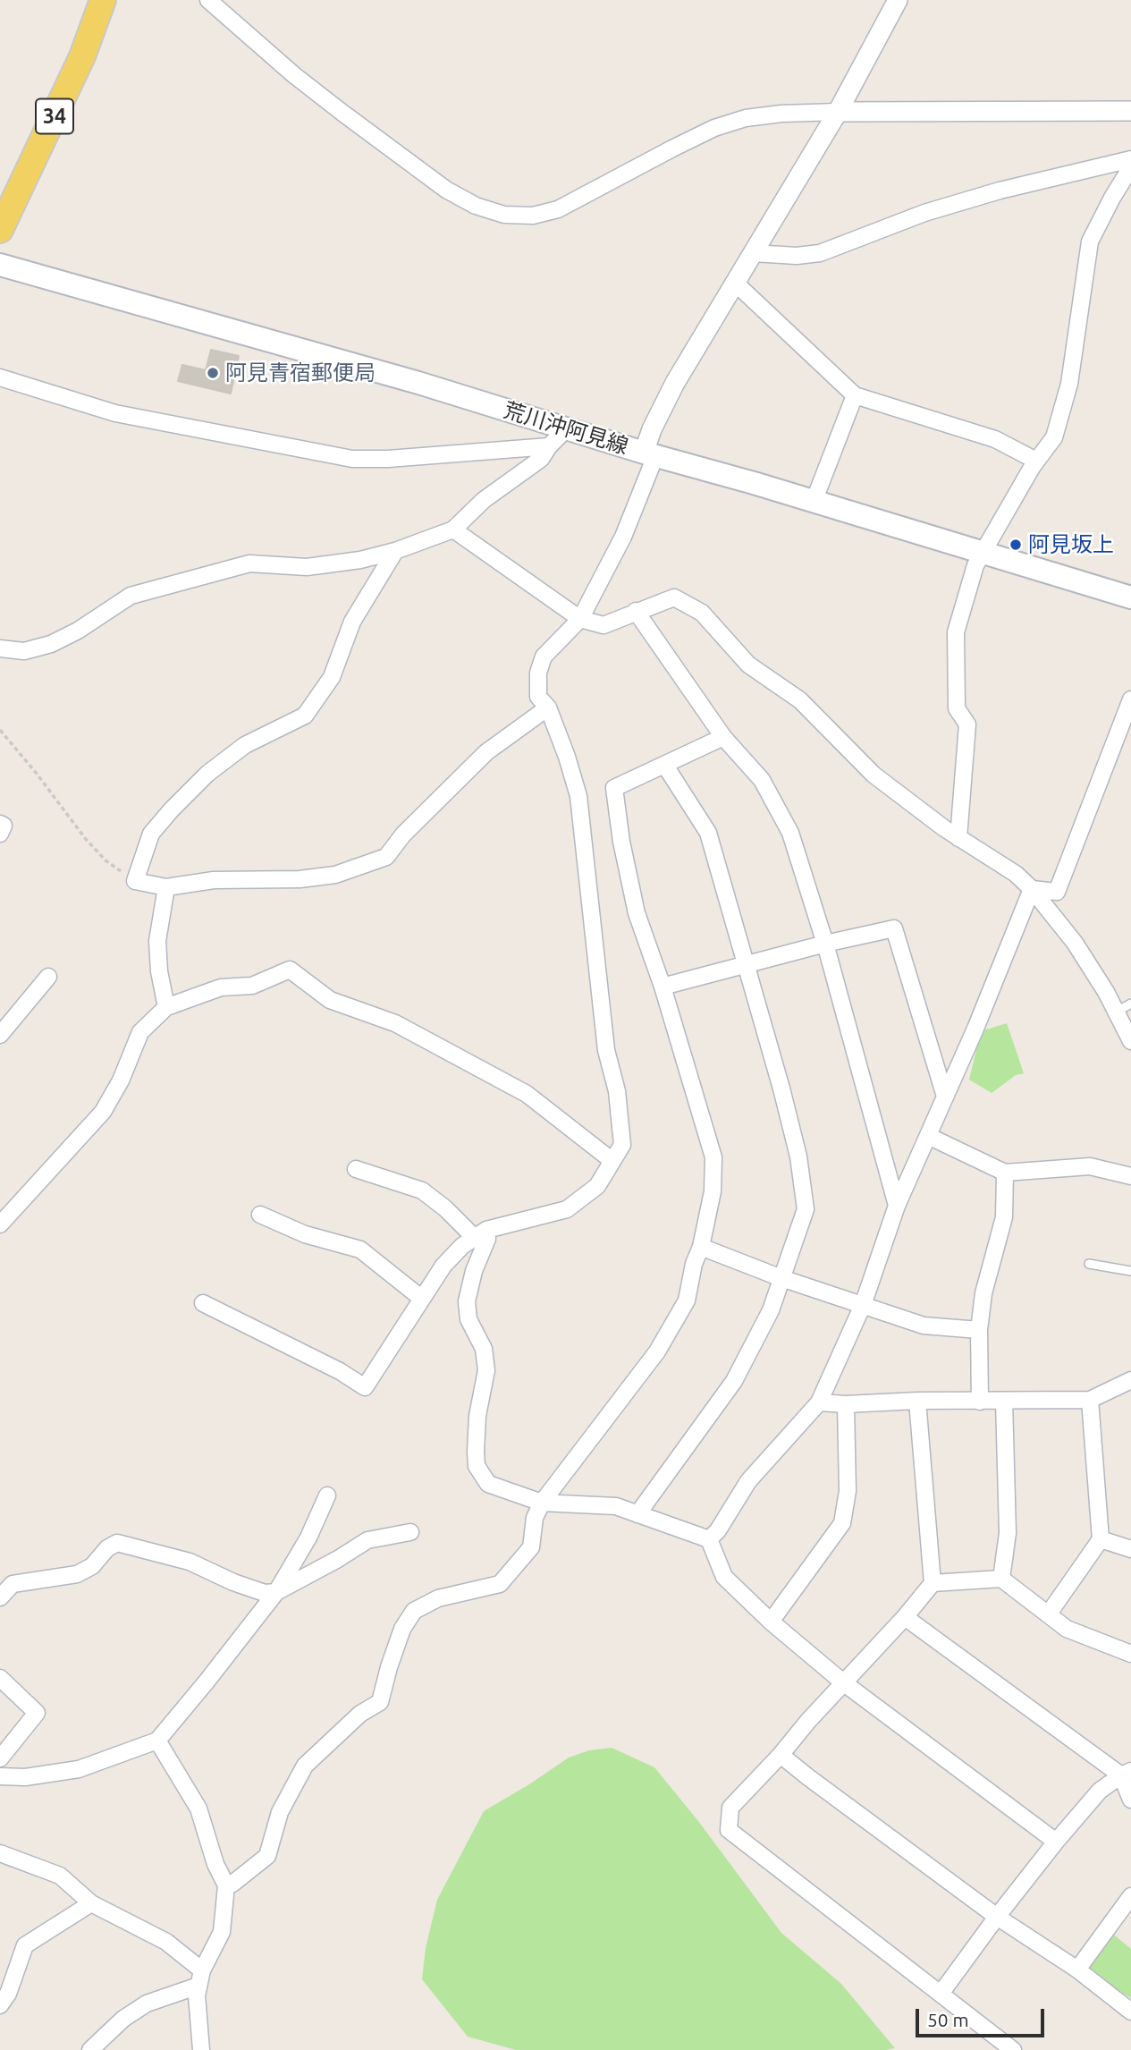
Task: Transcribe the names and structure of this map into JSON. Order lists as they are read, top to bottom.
{
  "streets": {
    "main road": ["34", "荒川沖阿見線"]
  },
  "places": ["阿見青宿郵便局", "阿見坂上"],
  "scale_bar": "50 m"
}
